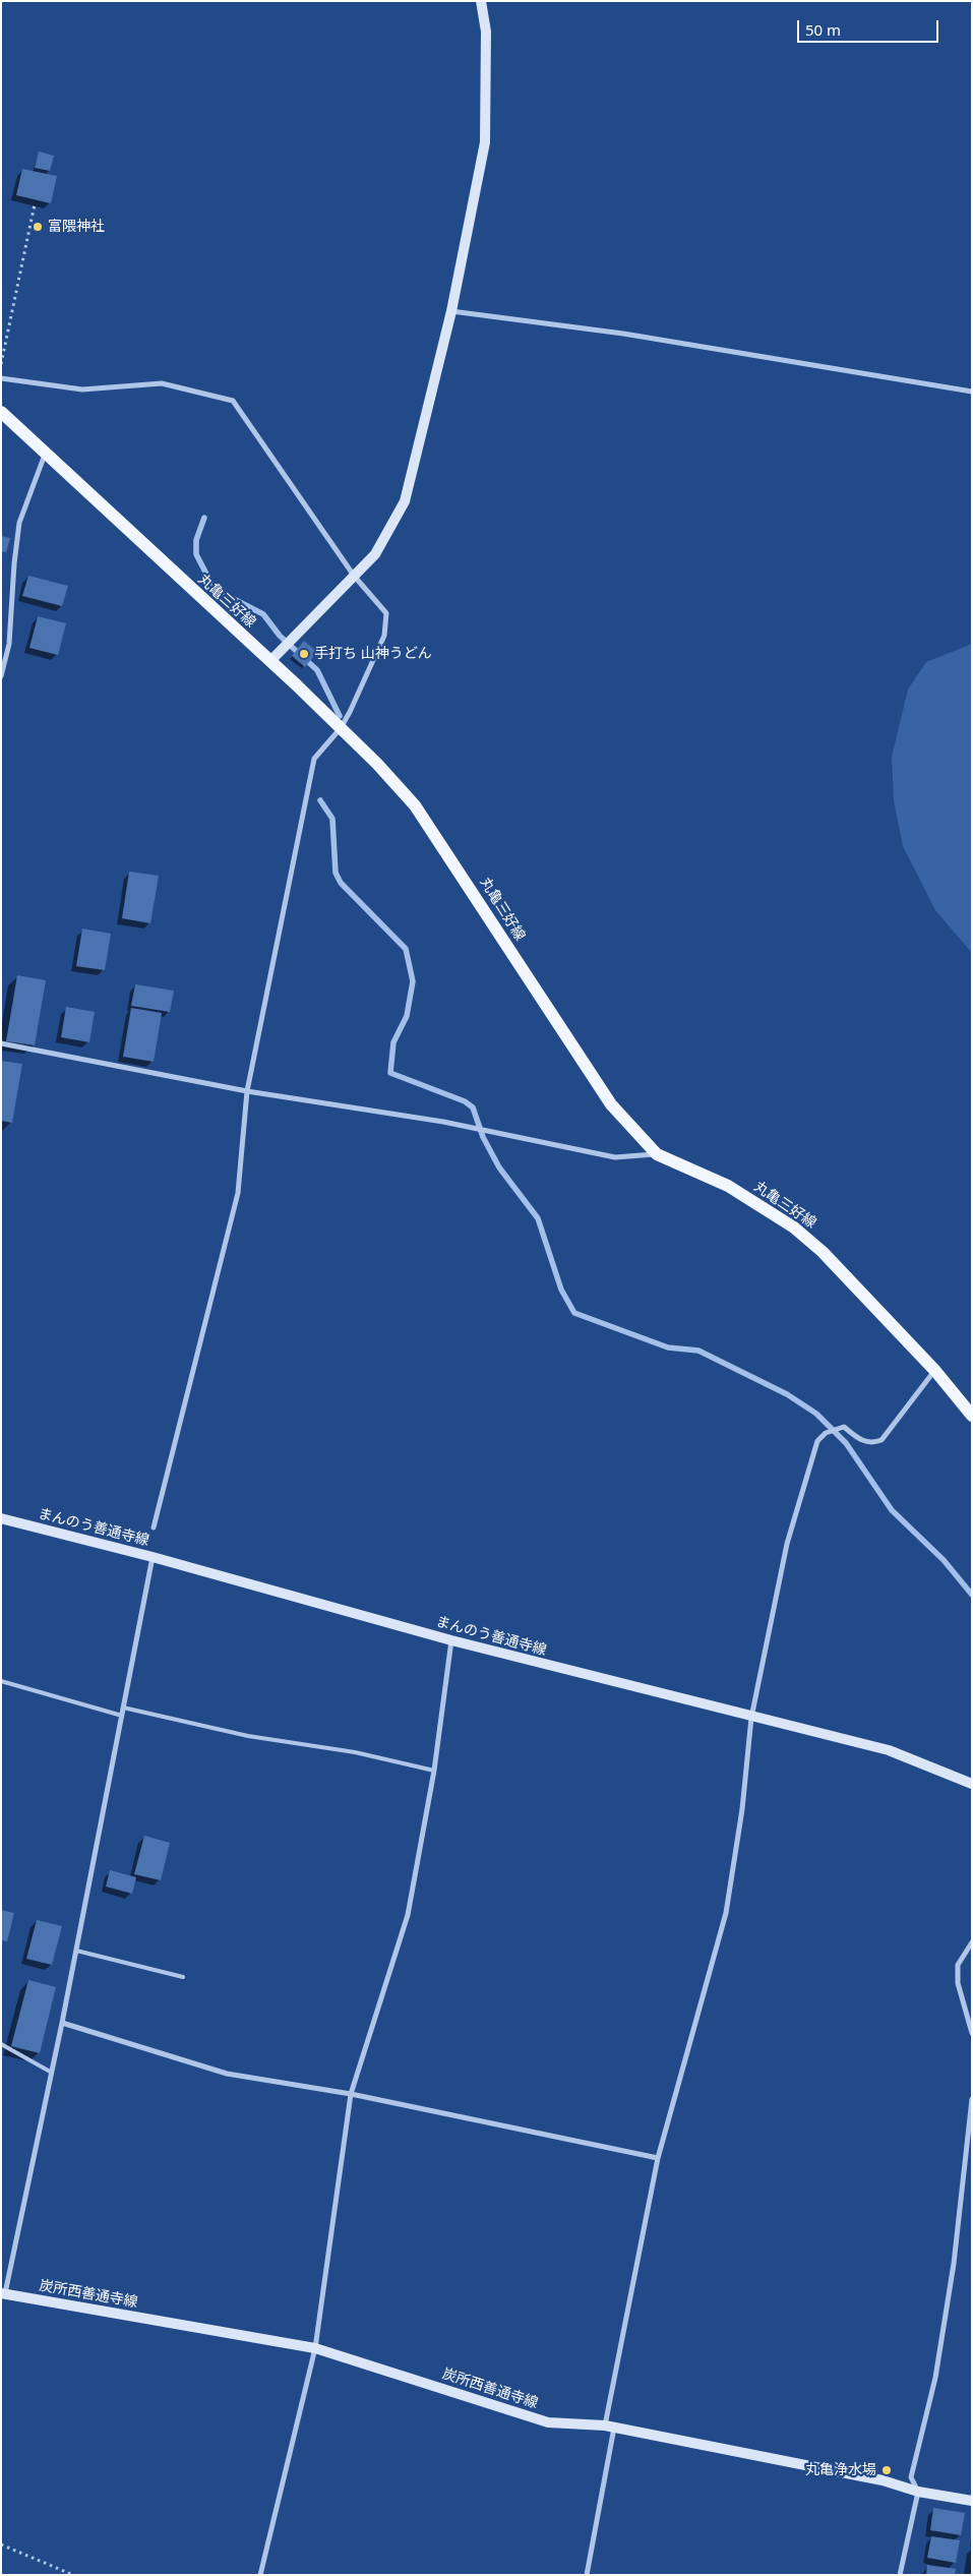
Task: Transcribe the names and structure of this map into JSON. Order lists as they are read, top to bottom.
{
  "streets": {
    "main road": ["丸亀三好線", "まんのう善通寺線", "炭所西善通寺線"]
  },
  "places": ["富隈神社", "手打ち 山神うどん", "丸亀浄水場"],
  "scale_bar": "50 m"
}
